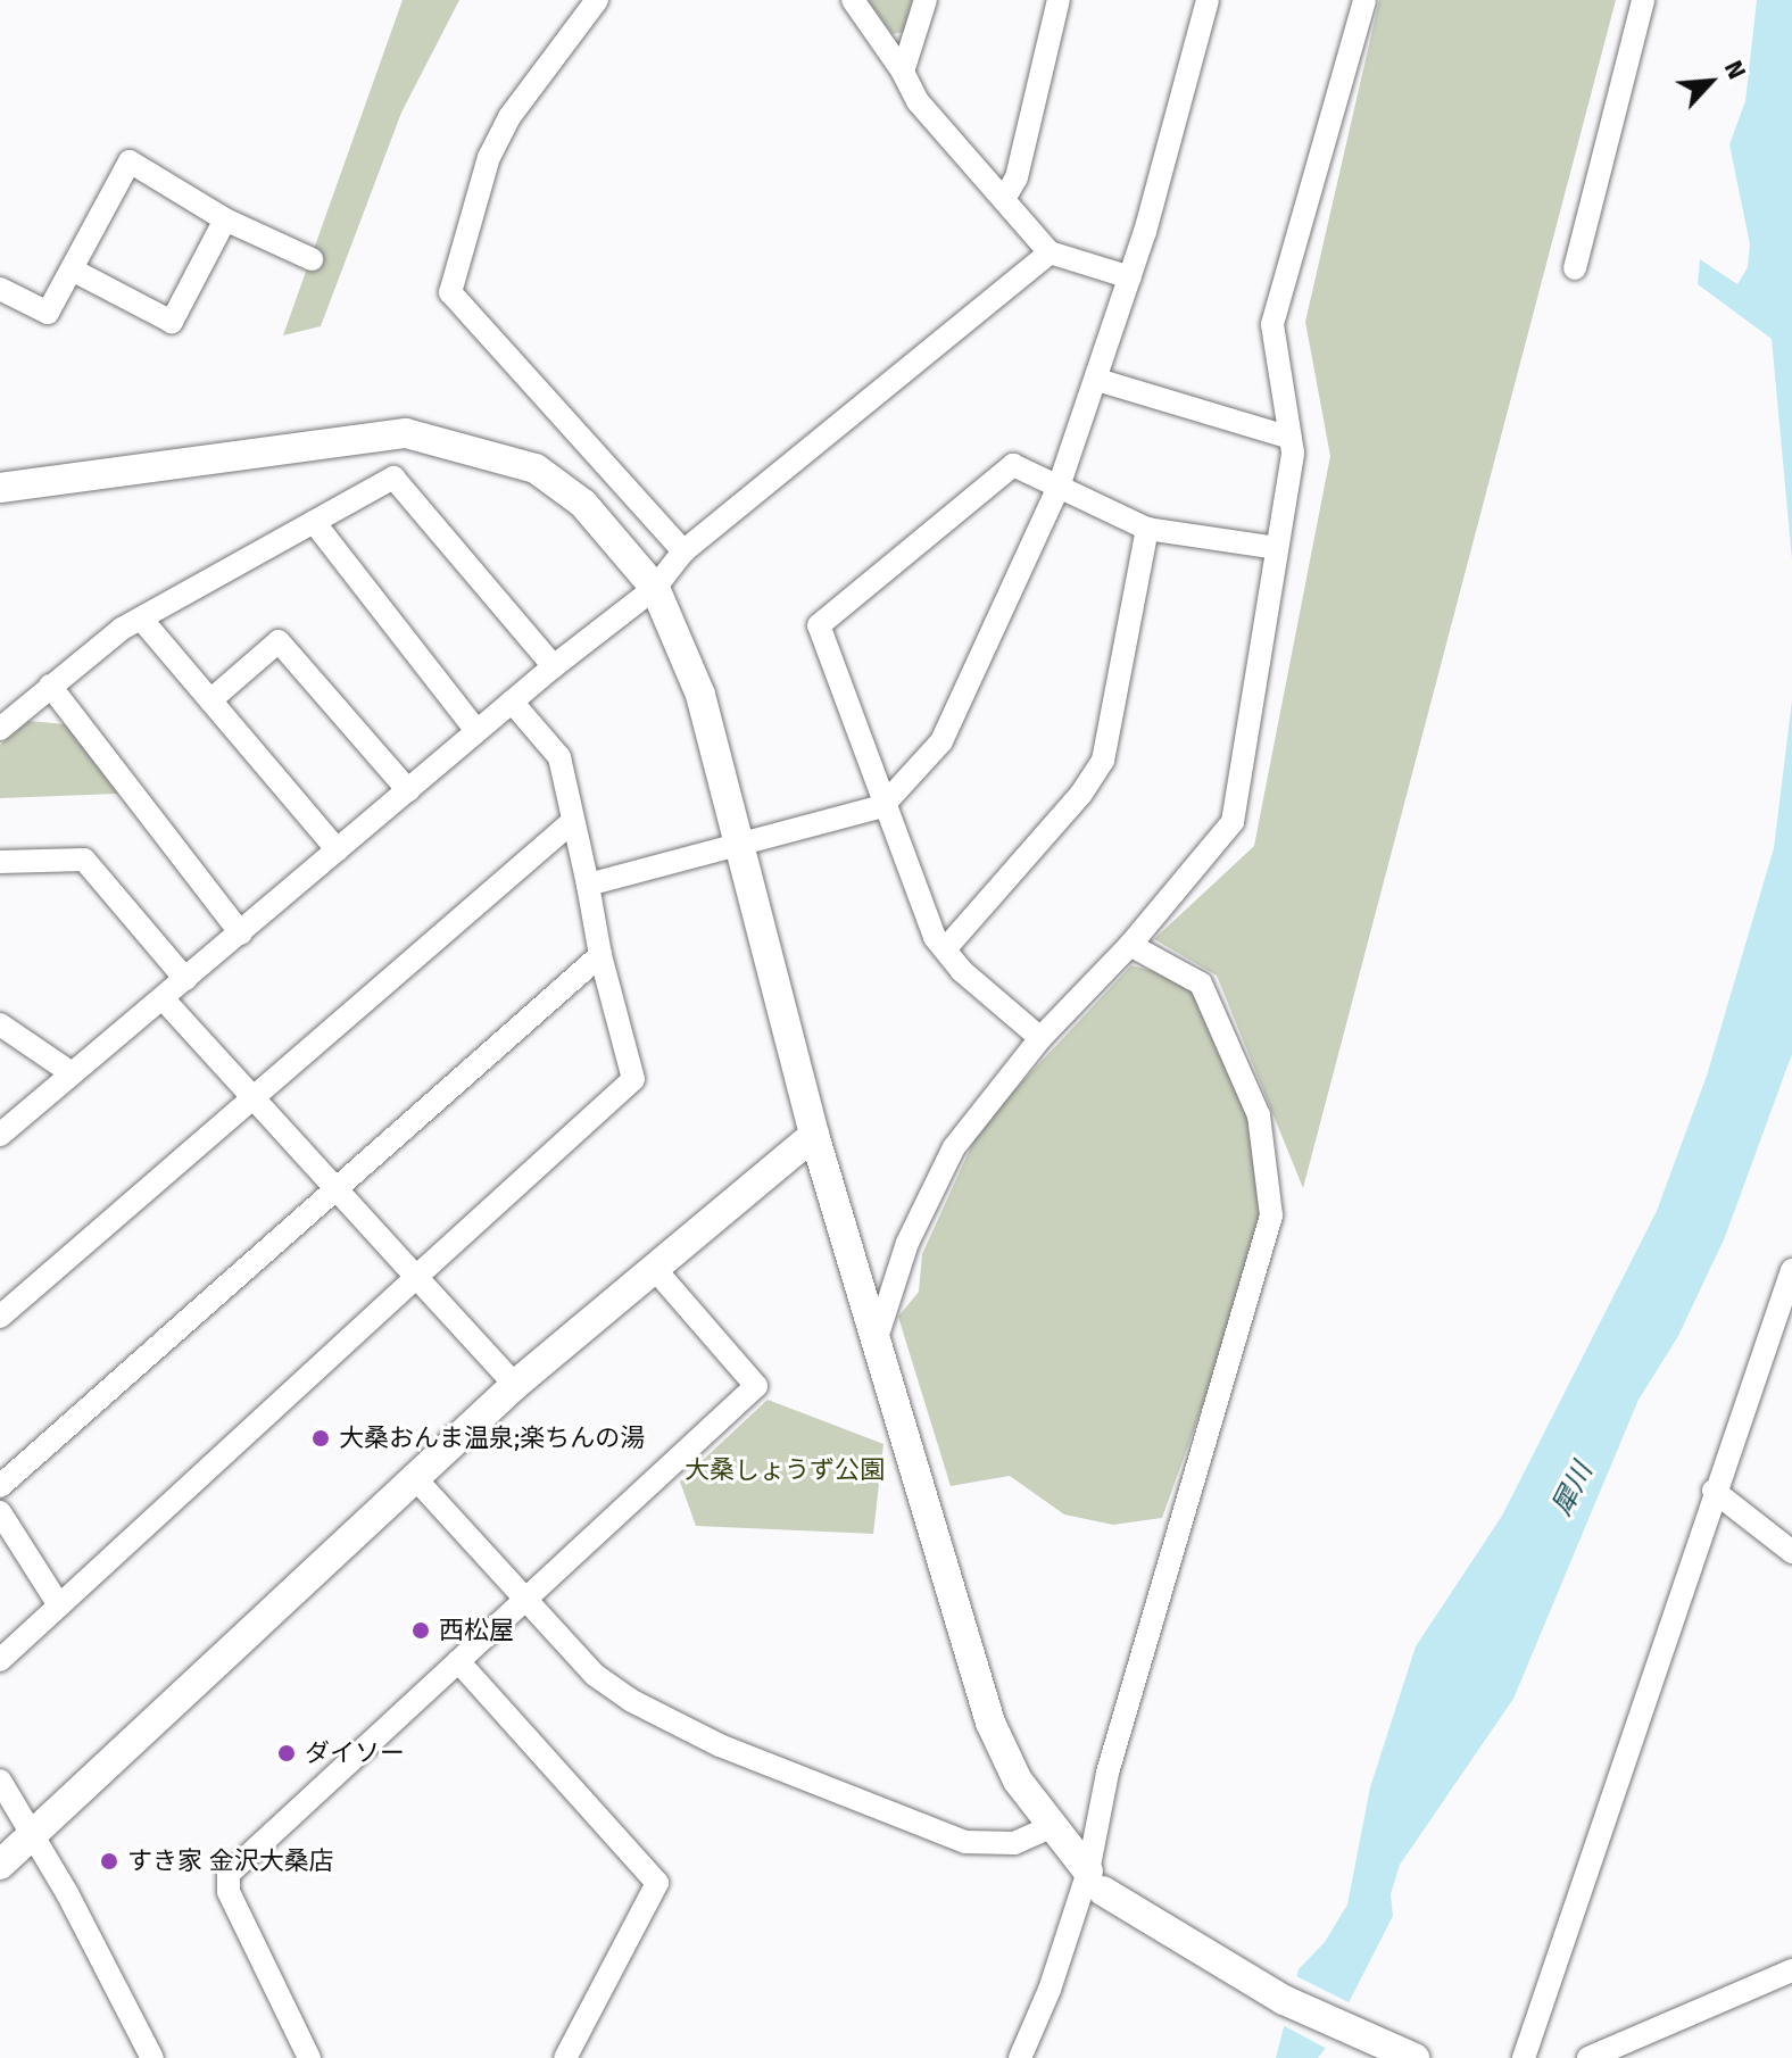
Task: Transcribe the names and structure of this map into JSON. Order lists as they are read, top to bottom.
{
  "water": ["犀川"],
  "parks": ["大桑しょうず公園"],
  "places": [
    "大桑おんま温泉;楽ちんの湯",
    "西松屋",
    "ダイソー",
    "すき家 金沢大桑店"
  ],
  "north": "top right"
}
